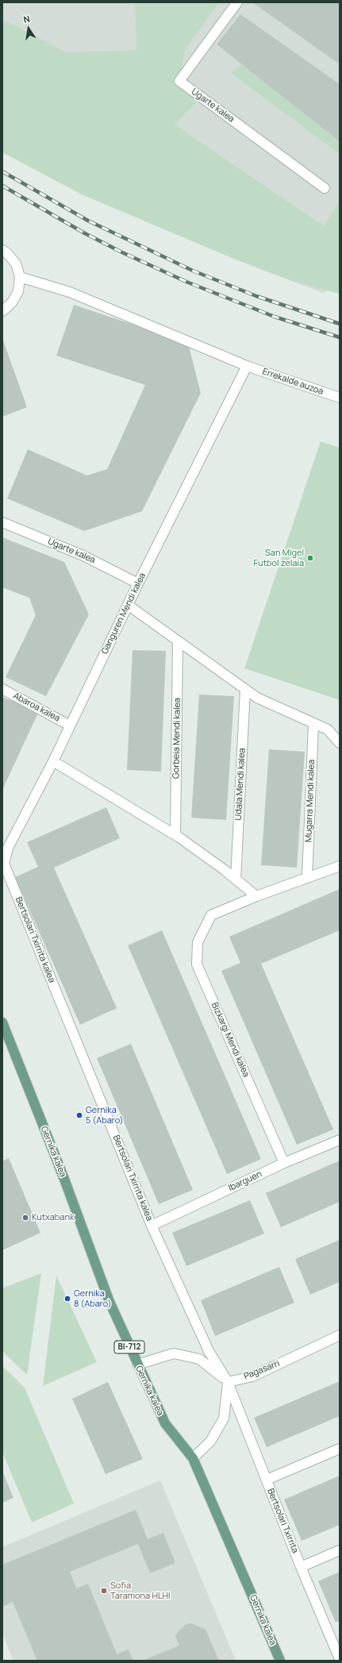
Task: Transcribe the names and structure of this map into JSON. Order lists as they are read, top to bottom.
{
  "streets": {
    "main road": ["Gernika kalea", "BI-712"],
    "street": [
      "Ugarte kalea",
      "Errekalde auzoa",
      "Ganguren Mendi kalea",
      "Abaroa kalea",
      "Gorbeia Mendi kalea",
      "Udala Mendi kalea",
      "Mugarra Mendi kalea",
      "Bertsolari Txirrita kalea",
      "Bizkargi Mendi kalea",
      "Ibarguen",
      "Pagasarri",
      "Bertsolari Txirrita"
    ]
  },
  "crossings": [
    ["Ugarte kalea", "Ganguren Mendi kalea"],
    ["Errekalde auzoa", "Ganguren Mendi kalea"],
    ["Ganguren Mendi kalea", "Abaroa kalea"],
    ["Ganguren Mendi kalea", "Bertsolari Txirrita kalea"],
    ["Bertsolari Txirrita kalea", "Ibarguen"],
    ["Bertsolari Txirrita kalea", "Pagasarri"],
    ["Bertsolari Txirrita kalea", "Bertsolari Txirrita"],
    ["Bizkargi Mendi kalea", "Ibarguen"],
    ["Pagasarri", "Bertsolari Txirrita"]
  ],
  "places": [
    "San Migel Futbol zelaia",
    "Gernika 5 (Abaro)",
    "Kutxabank",
    "Gernika 8 (Abaro)",
    "Sofía Taramona HLHI"
  ],
  "north": "top"
}
